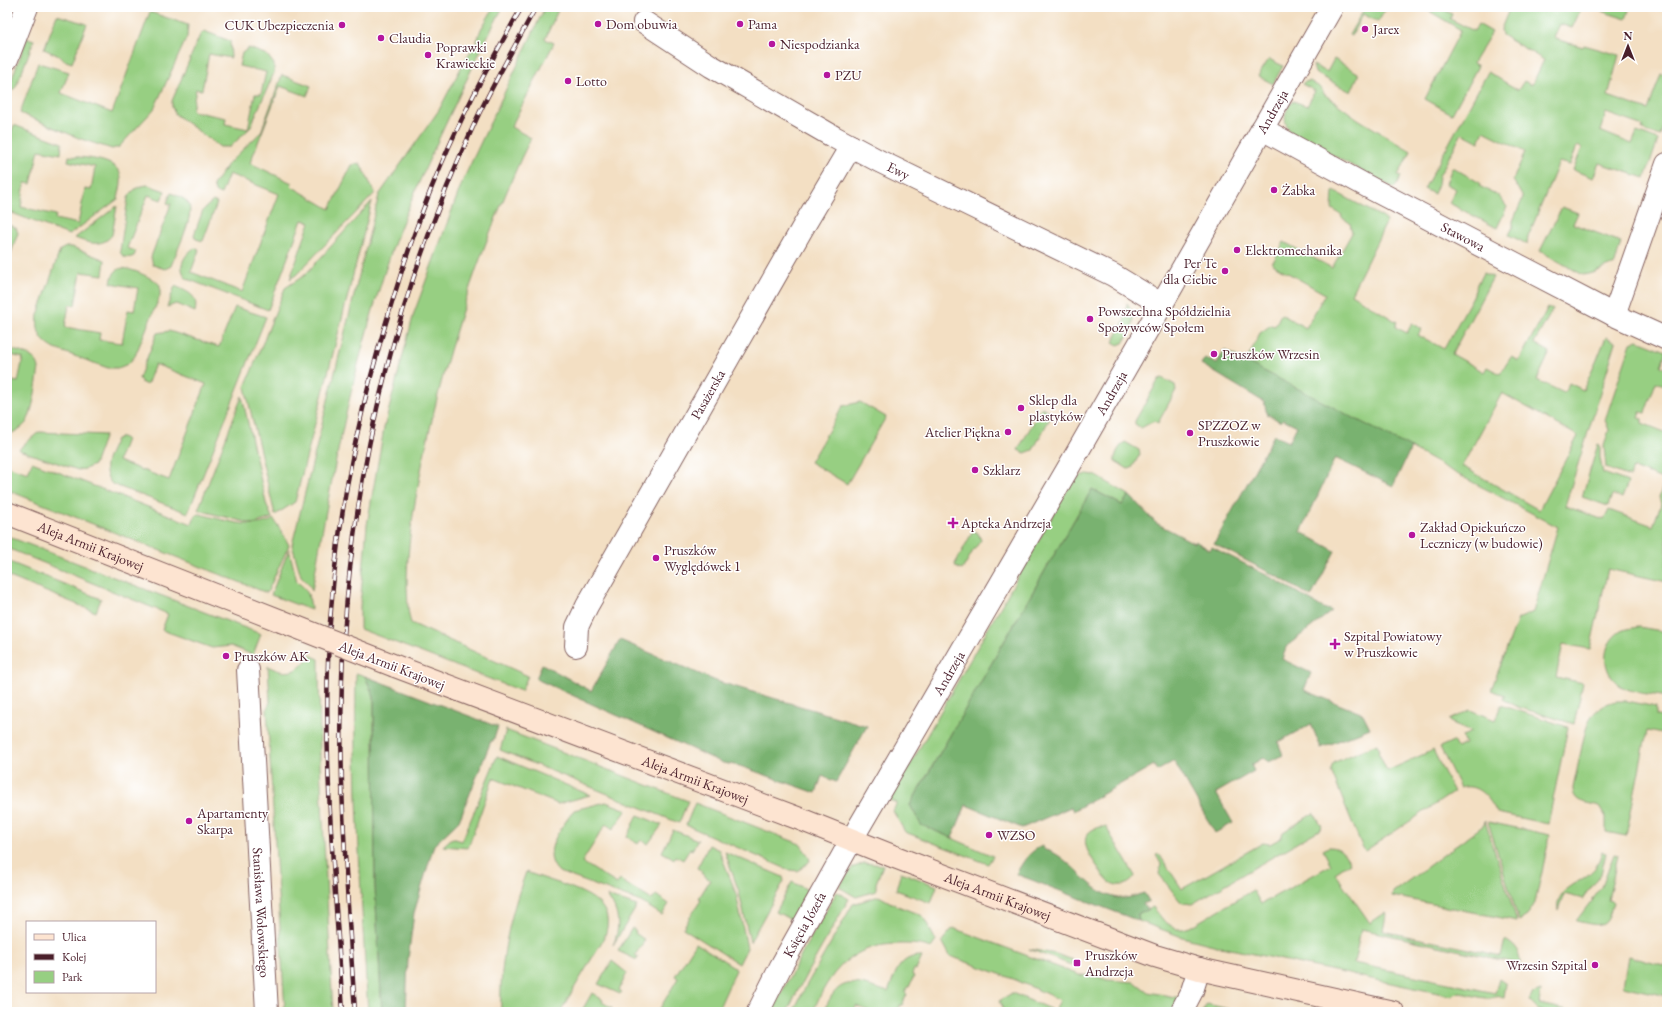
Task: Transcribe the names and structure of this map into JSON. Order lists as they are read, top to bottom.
{
  "streets": {
    "street": [
      "Andrzeja",
      "Ewy",
      "Stawowa",
      "Pasażerska",
      "Aleja Armii Krajowej",
      "Stanisława Wołowskiego",
      "Księcia Józefa"
    ]
  },
  "crossings": [
    ["Andrzeja", "Ewy"],
    ["Andrzeja", "Stawowa"],
    ["Andrzeja", "Aleja Armii Krajowej"],
    ["Andrzeja", "Księcia Józefa"],
    ["Ewy", "Pasażerska"],
    ["Aleja Armii Krajowej", "Księcia Józefa"]
  ],
  "places": {
    "other": [
      "Dom obuwia",
      "Pama",
      "CUK Ubezpieczenia",
      "Jarex",
      "Claudia",
      "Niespodzianka",
      "Poprawki Krawieckie",
      "PZU",
      "Lotto",
      "Żabka",
      "Elektromechanika",
      "Per Te dla Ciebie",
      "Powszechna Spółdzielnia Spożywców Społem",
      "Pruszków Wrzesin",
      "Sklep dla plastyków",
      "Atelier Piękna",
      "SPZZOZ w Pruszkowie",
      "Szklarz",
      "Zakład Opiekuńczo Leczniczy (w budowie)",
      "Pruszków Wyględówek 1",
      "Pruszków AK",
      "Apartamenty Skarpa",
      "WZSO",
      "Wrzesin Szpital"
    ],
    "health": ["Apteka Andrzeja", "Szpital Powiatowy w Pruszkowie"],
    "transit": ["Pruszków Andrzeja"]
  },
  "legend": ["Ulica", "Kolej", "Park"],
  "north": "top"
}
